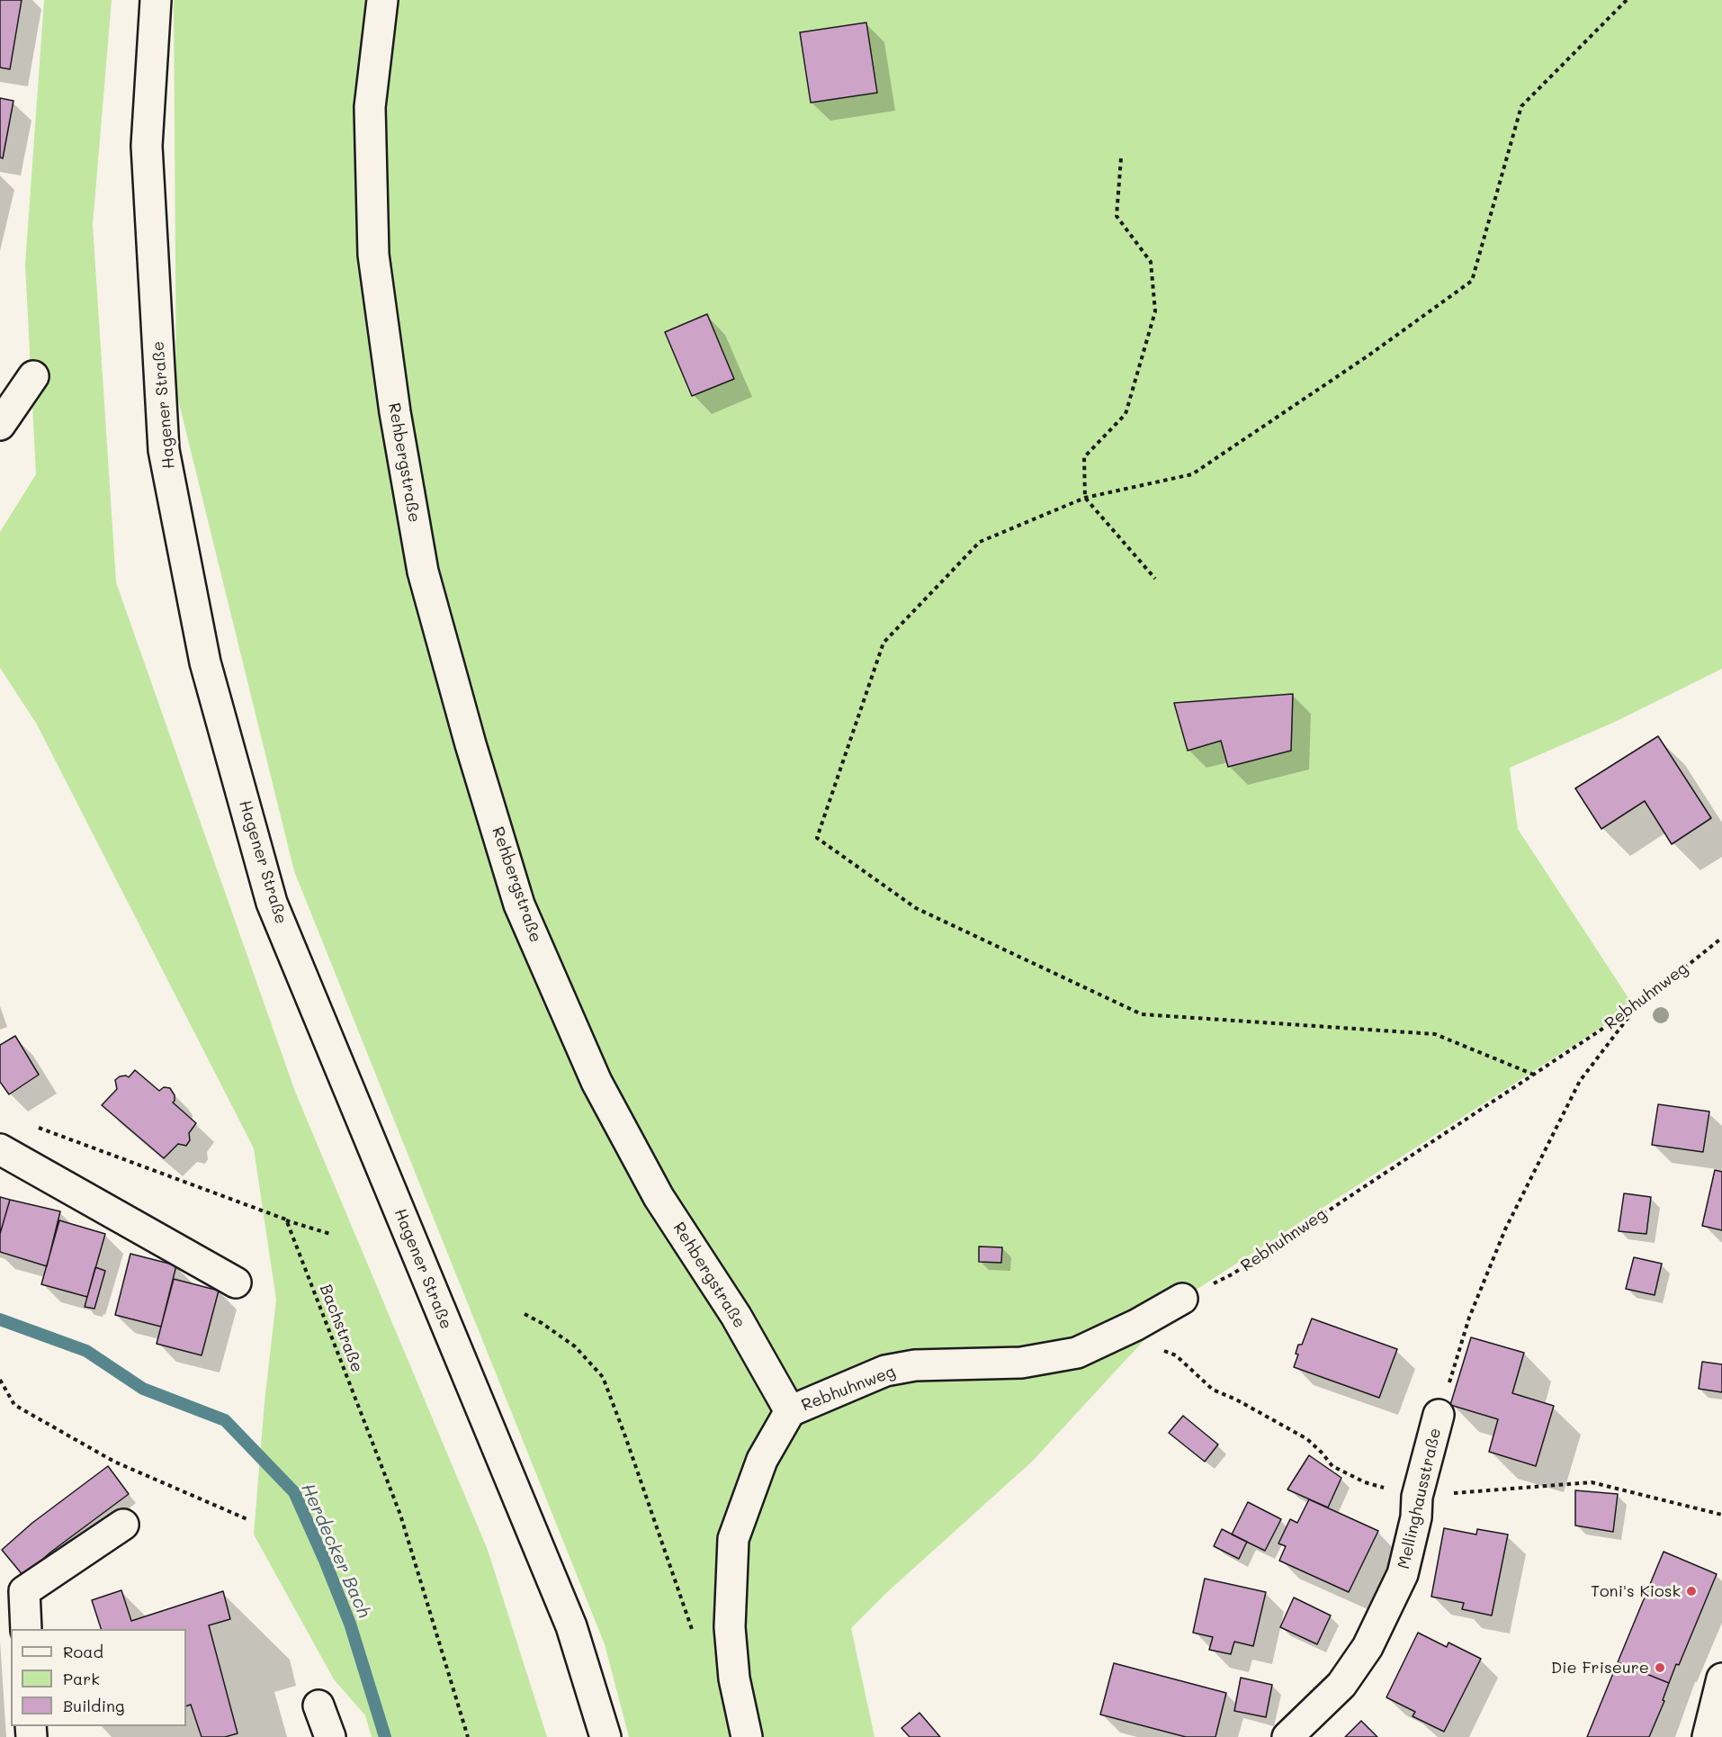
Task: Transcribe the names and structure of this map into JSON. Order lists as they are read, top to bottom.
{
  "streets": {
    "street": [
      "Hagener Straße",
      "Rehbergstraße",
      "Rebhuhnweg",
      "Mellinghausstraße"
    ],
    "path": ["Bachstraße"]
  },
  "crossings": [
    ["Rehbergstraße", "Rebhuhnweg"]
  ],
  "water": ["Herdecker Bach"],
  "places": ["Toni's Kiosk", "Die Friseure"],
  "legend": ["Road", "Park", "Building"]
}
